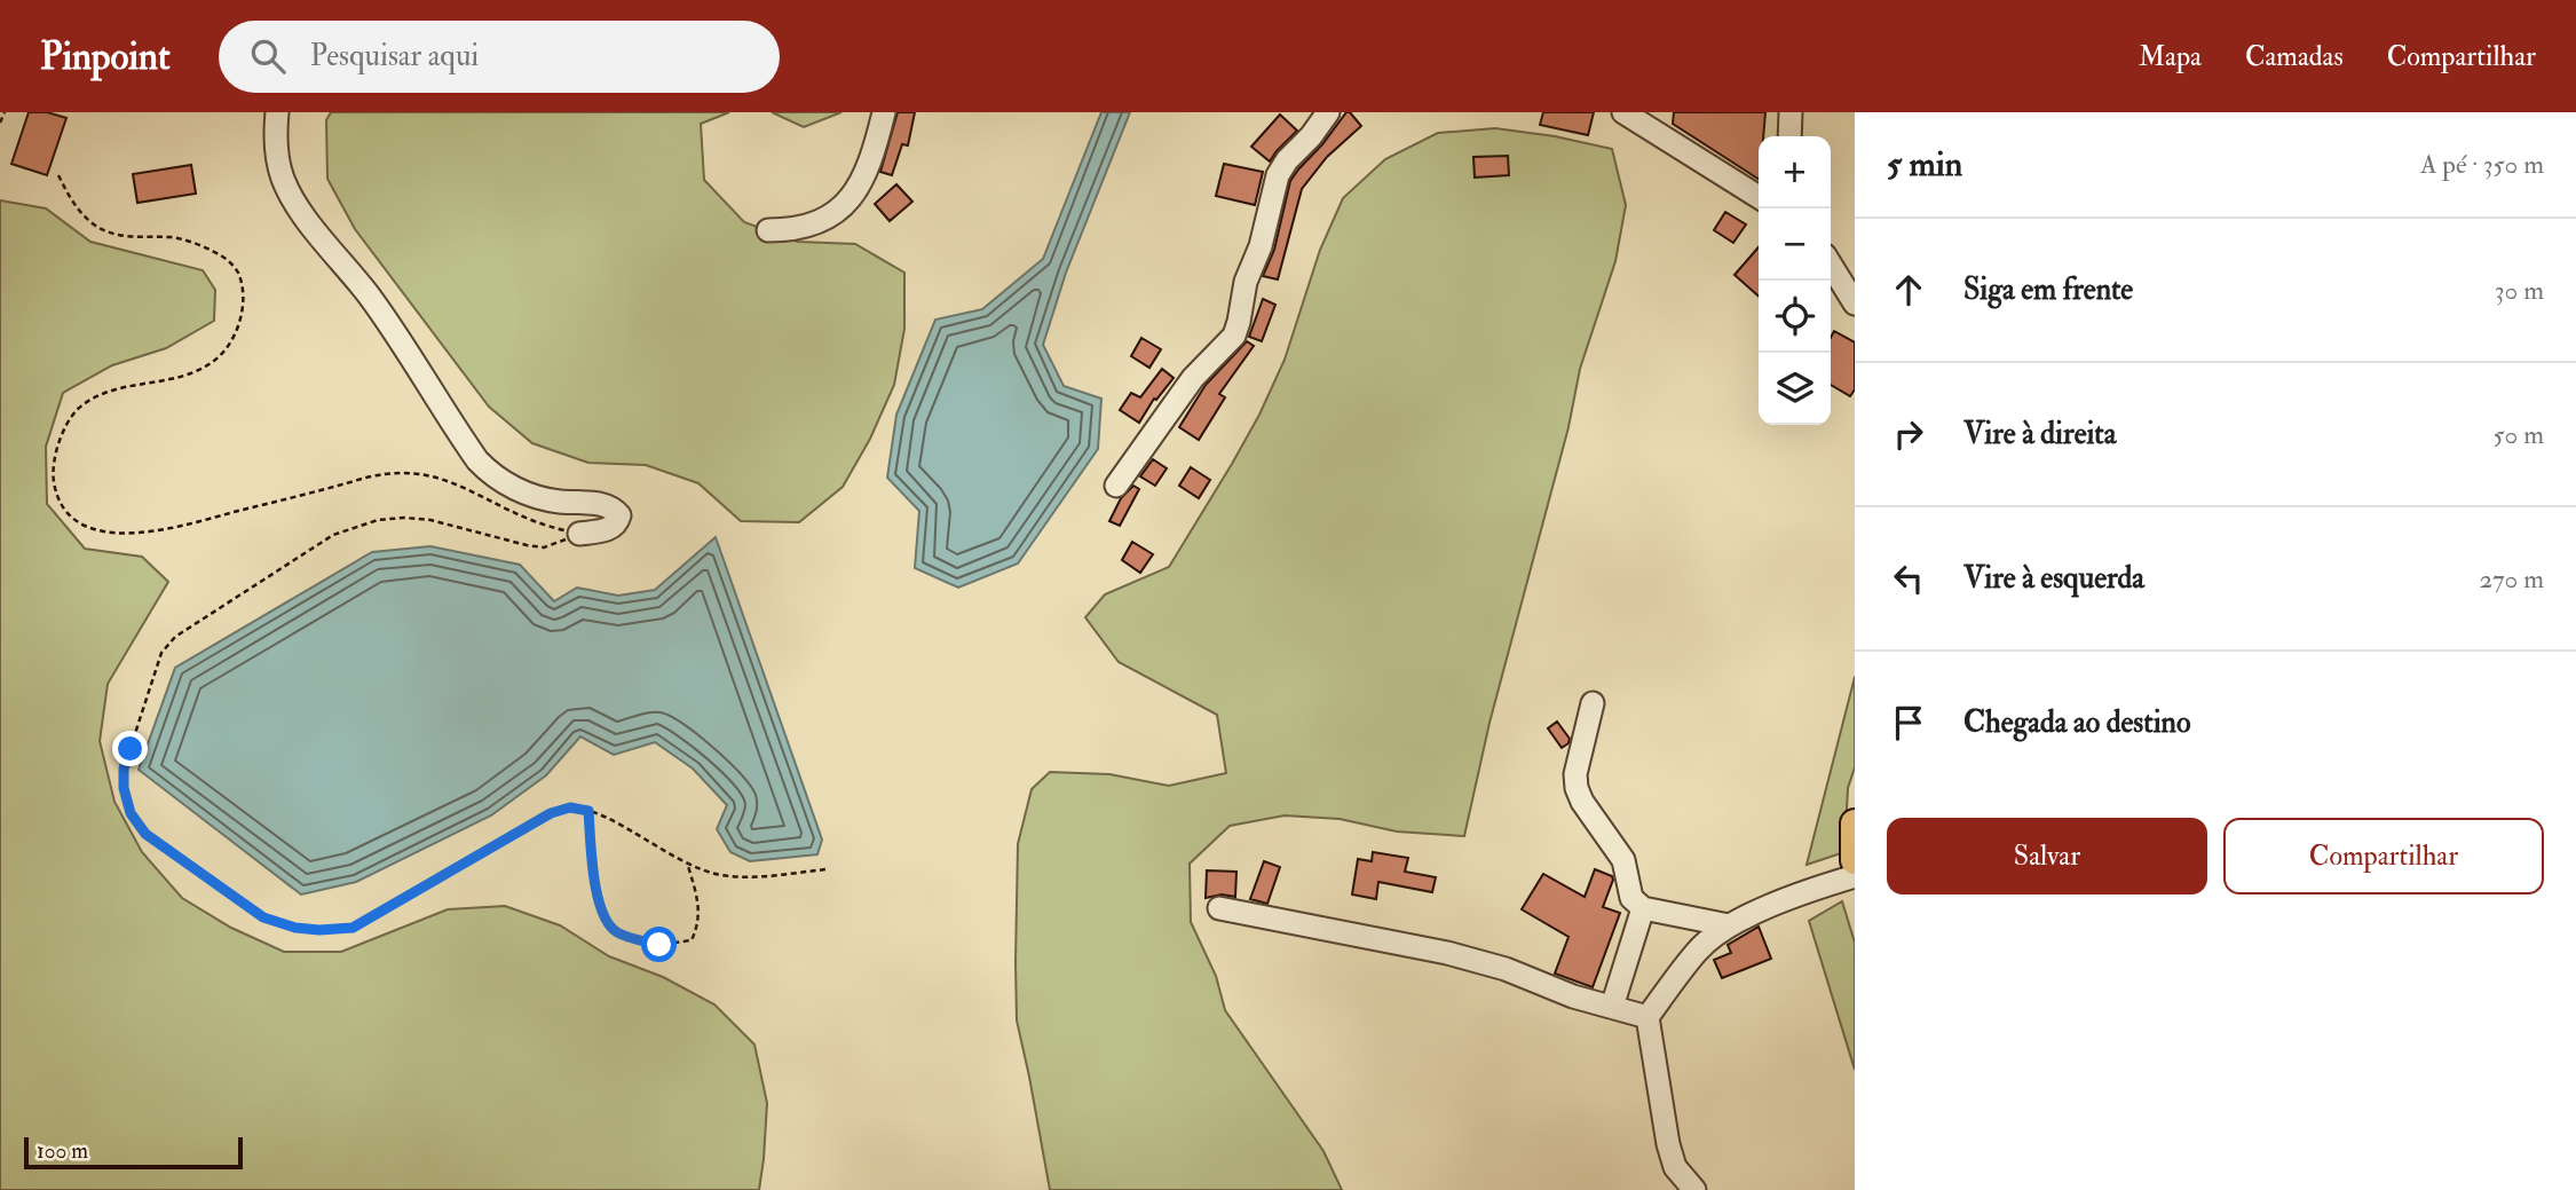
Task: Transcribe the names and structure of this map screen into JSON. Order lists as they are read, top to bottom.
{
  "scale_bar": "100 m",
  "page": {
    "header": "Pinpoint",
    "search": "Pesquisar aqui",
    "nav": ["Mapa", "Camadas", "Compartilhar"],
    "heading": ["5 min", "A pé · 350 m"],
    "map_buttons": ["+", "−"],
    "list": [
      ["Siga em frente", "30 m"],
      ["Vire à direita", "50 m"],
      ["Vire à esquerda", "270 m"],
      "Chegada ao destino"
    ],
    "buttons": ["Salvar", "Compartilhar"],
    "scale": "100 m"
  }
}
